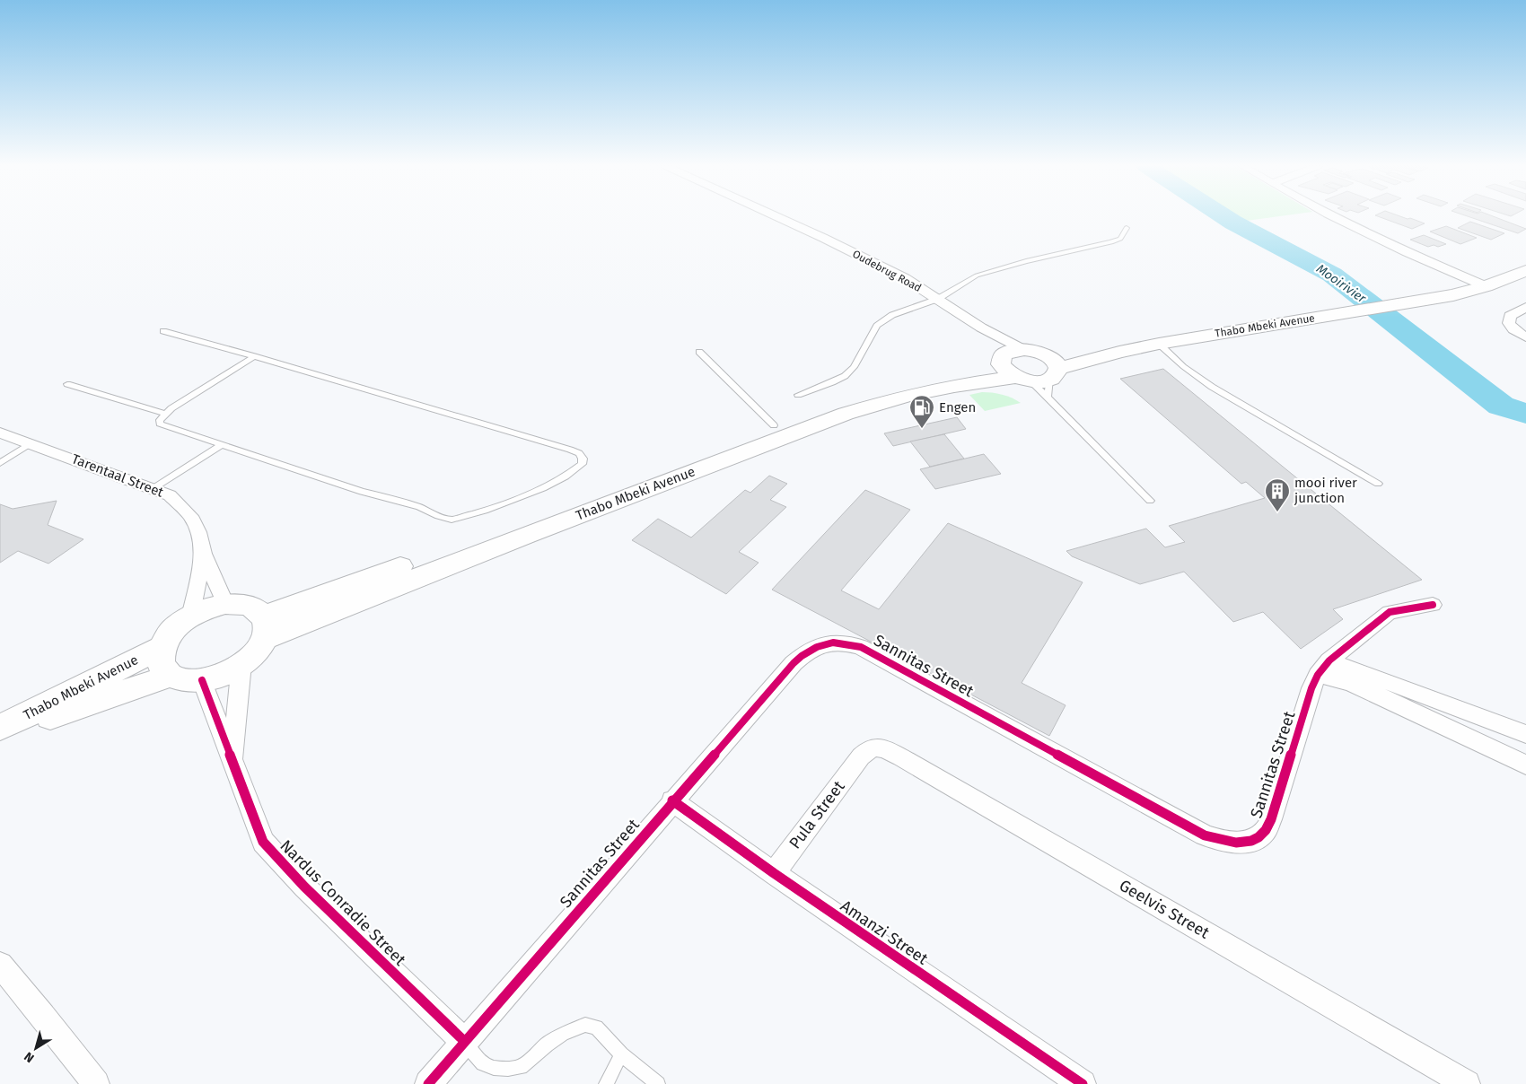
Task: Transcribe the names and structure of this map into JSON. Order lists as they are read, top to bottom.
{
  "streets": {
    "main road": ["Thabo Mbeki Avenue"],
    "street": [
      "Oudebrug Road",
      "Tarentaal Street",
      "Sannitas Street",
      "Pula Street",
      "Nardus Conradie Street",
      "Geelvis Street",
      "Amanzi Street"
    ]
  },
  "crossings": [
    ["Oudebrug Road", "Thabo Mbeki Avenue"],
    ["Thabo Mbeki Avenue", "Tarentaal Street"],
    ["Sannitas Street", "Nardus Conradie Street"],
    ["Sannitas Street", "Amanzi Street"],
    ["Pula Street", "Geelvis Street"],
    ["Pula Street", "Amanzi Street"]
  ],
  "water": ["Mooirivier"],
  "places": {
    "fuel station": ["Engen"],
    "building": ["mooi river junction"]
  },
  "north": "bottom left"
}
